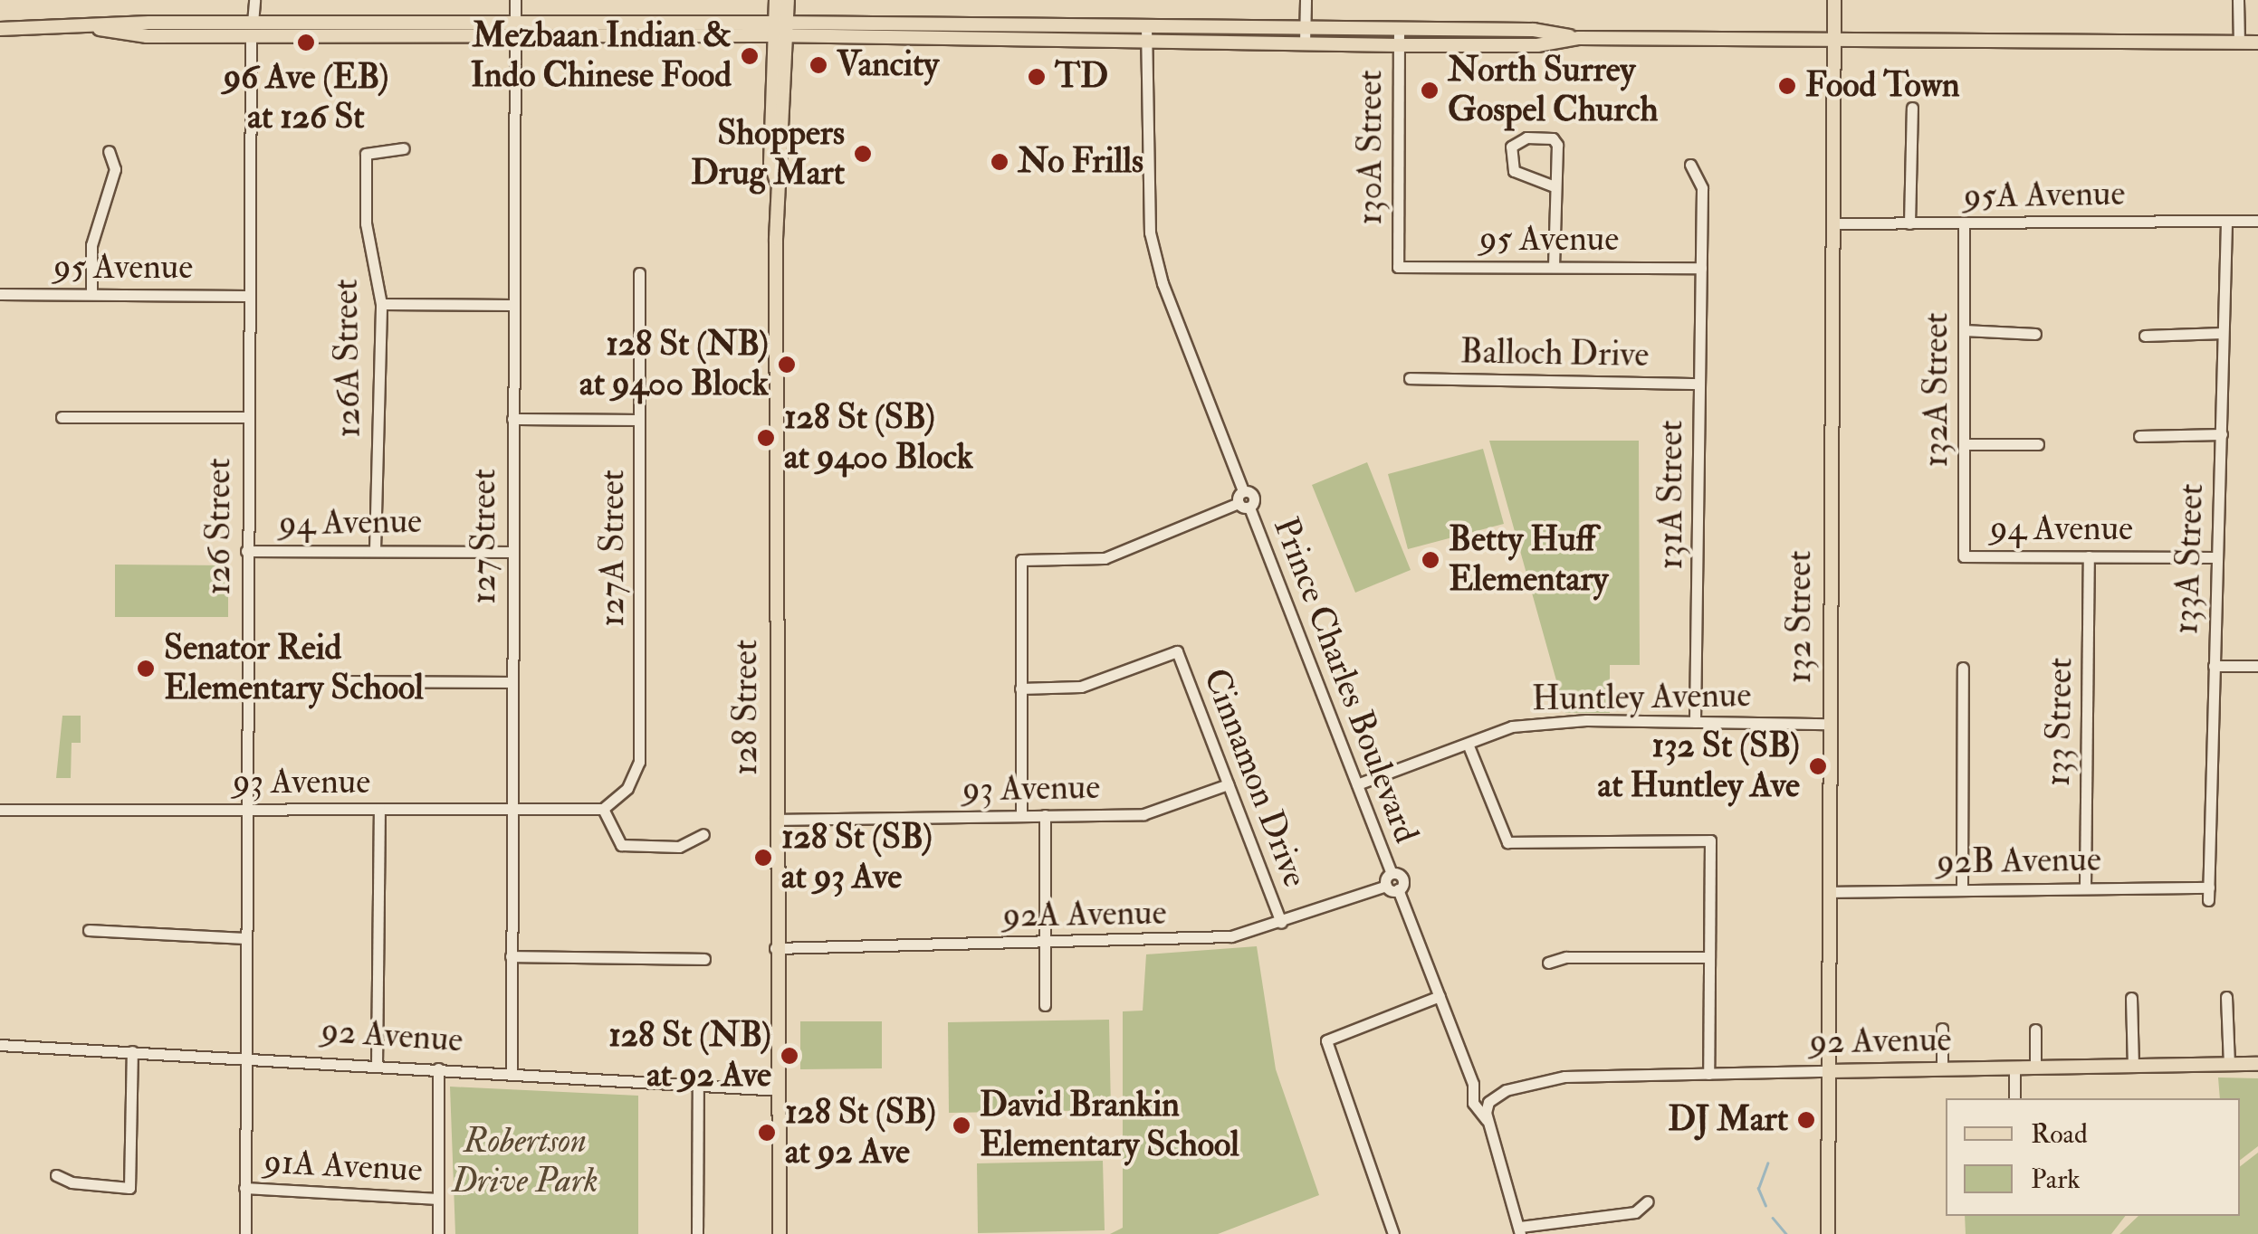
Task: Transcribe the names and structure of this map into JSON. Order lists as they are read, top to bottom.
{
  "streets": {
    "main road": ["132 Street", "128 Street", "92 Avenue"],
    "street": [
      "130A Street",
      "95A Avenue",
      "95 Avenue",
      "Balloch Drive",
      "126A Street",
      "132A Street",
      "131A Street",
      "94 Avenue",
      "126 Street",
      "127 Street",
      "127A Street",
      "133A Street",
      "Prince Charles Boulevard",
      "Huntley Avenue",
      "133 Street",
      "Cinnamon Drive",
      "93 Avenue",
      "92B Avenue",
      "92A Avenue",
      "91A Avenue"
    ]
  },
  "crossings": [
    ["130A Street", "95 Avenue"],
    ["95A Avenue", "132A Street"],
    ["95A Avenue", "133A Street"],
    ["95A Avenue", "132 Street"],
    ["95 Avenue", "131A Street"],
    ["95 Avenue", "126 Street"],
    ["Balloch Drive", "131A Street"],
    ["126A Street", "94 Avenue"],
    ["132A Street", "94 Avenue"],
    ["131A Street", "Huntley Avenue"],
    ["94 Avenue", "126 Street"],
    ["94 Avenue", "127 Street"],
    ["94 Avenue", "133A Street"],
    ["94 Avenue", "133 Street"],
    ["126 Street", "93 Avenue"],
    ["126 Street", "92 Avenue"],
    ["126 Street", "91A Avenue"],
    ["127 Street", "93 Avenue"],
    ["127 Street", "92 Avenue"],
    ["127A Street", "93 Avenue"],
    ["133A Street", "92B Avenue"],
    ["132 Street", "Huntley Avenue"],
    ["132 Street", "92B Avenue"],
    ["132 Street", "92 Avenue"],
    ["Prince Charles Boulevard", "Huntley Avenue"],
    ["Prince Charles Boulevard", "92 Avenue"],
    ["128 Street", "93 Avenue"],
    ["128 Street", "92A Avenue"],
    ["128 Street", "92 Avenue"],
    ["133 Street", "92B Avenue"],
    ["Cinnamon Drive", "93 Avenue"],
    ["Cinnamon Drive", "92A Avenue"]
  ],
  "parks": ["Robertson Drive Park"],
  "places": [
    "96 Ave (EB) at 126 St",
    "Mezbaan Indian & Indo Chinese Food",
    "Vancity",
    "TD",
    "Food Town",
    "North Surrey Gospel Church",
    "Shoppers Drug Mart",
    "No Frills",
    "128 St (NB) at 9400 Block",
    "128 St (SB) at 9400 Block",
    "Betty Huff Elementary",
    "Senator Reid Elementary School",
    "132 St (SB) at Huntley Ave",
    "128 St (SB) at 93 Ave",
    "128 St (NB) at 92 Ave",
    "DJ Mart",
    "David Brankin Elementary School",
    "128 St (SB) at 92 Ave"
  ],
  "legend": ["Road", "Park"]
}
